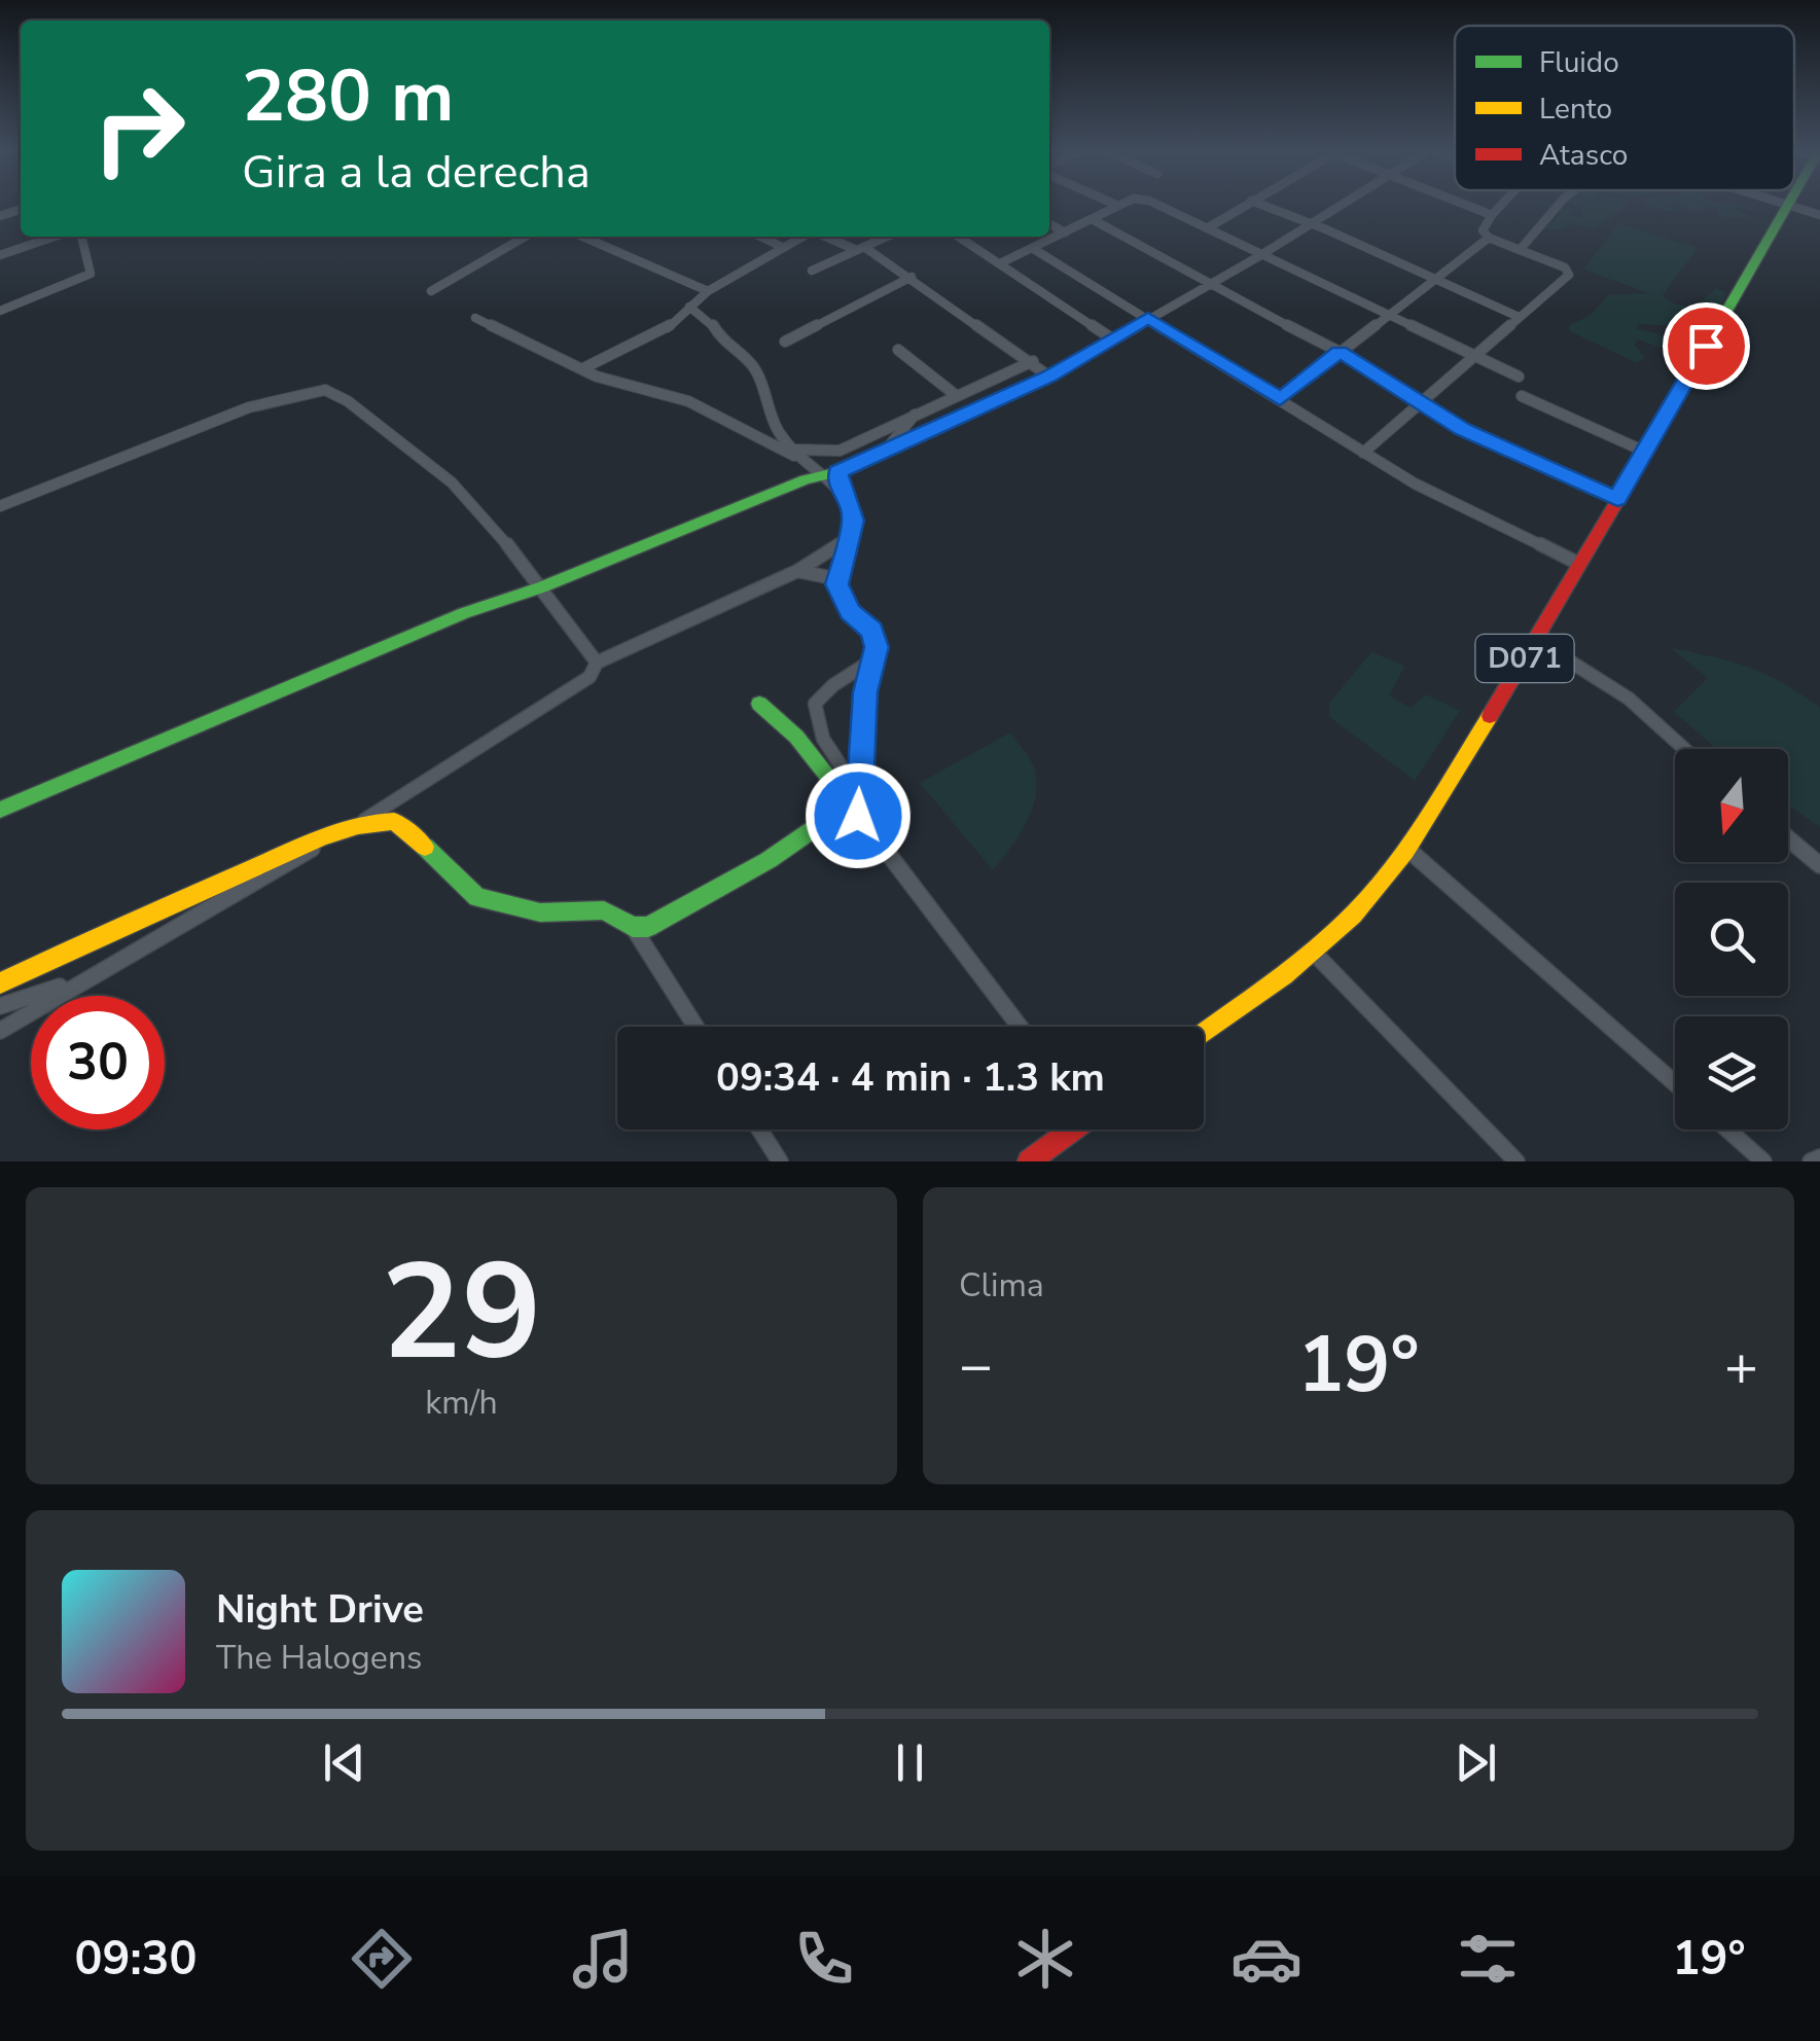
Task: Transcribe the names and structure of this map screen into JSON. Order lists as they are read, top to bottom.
{
  "streets": {
    "main road": ["D071"]
  },
  "legend": ["Fluido", "Lento", "Atasco"],
  "north": "bottom",
  "page": {
    "turn": ["280 m", "Gira a la derecha"],
    "limit": "30",
    "trip": "09:34 · 4 min · 1.3 km",
    "tile": [
      ["29", "km/h"],
      "Clima"
    ],
    "heat": ["−", "19°", "+"],
    "song": ["Night Drive", "The Halogens"],
    "tabs": ["09:30", "19°"]
  }
}
